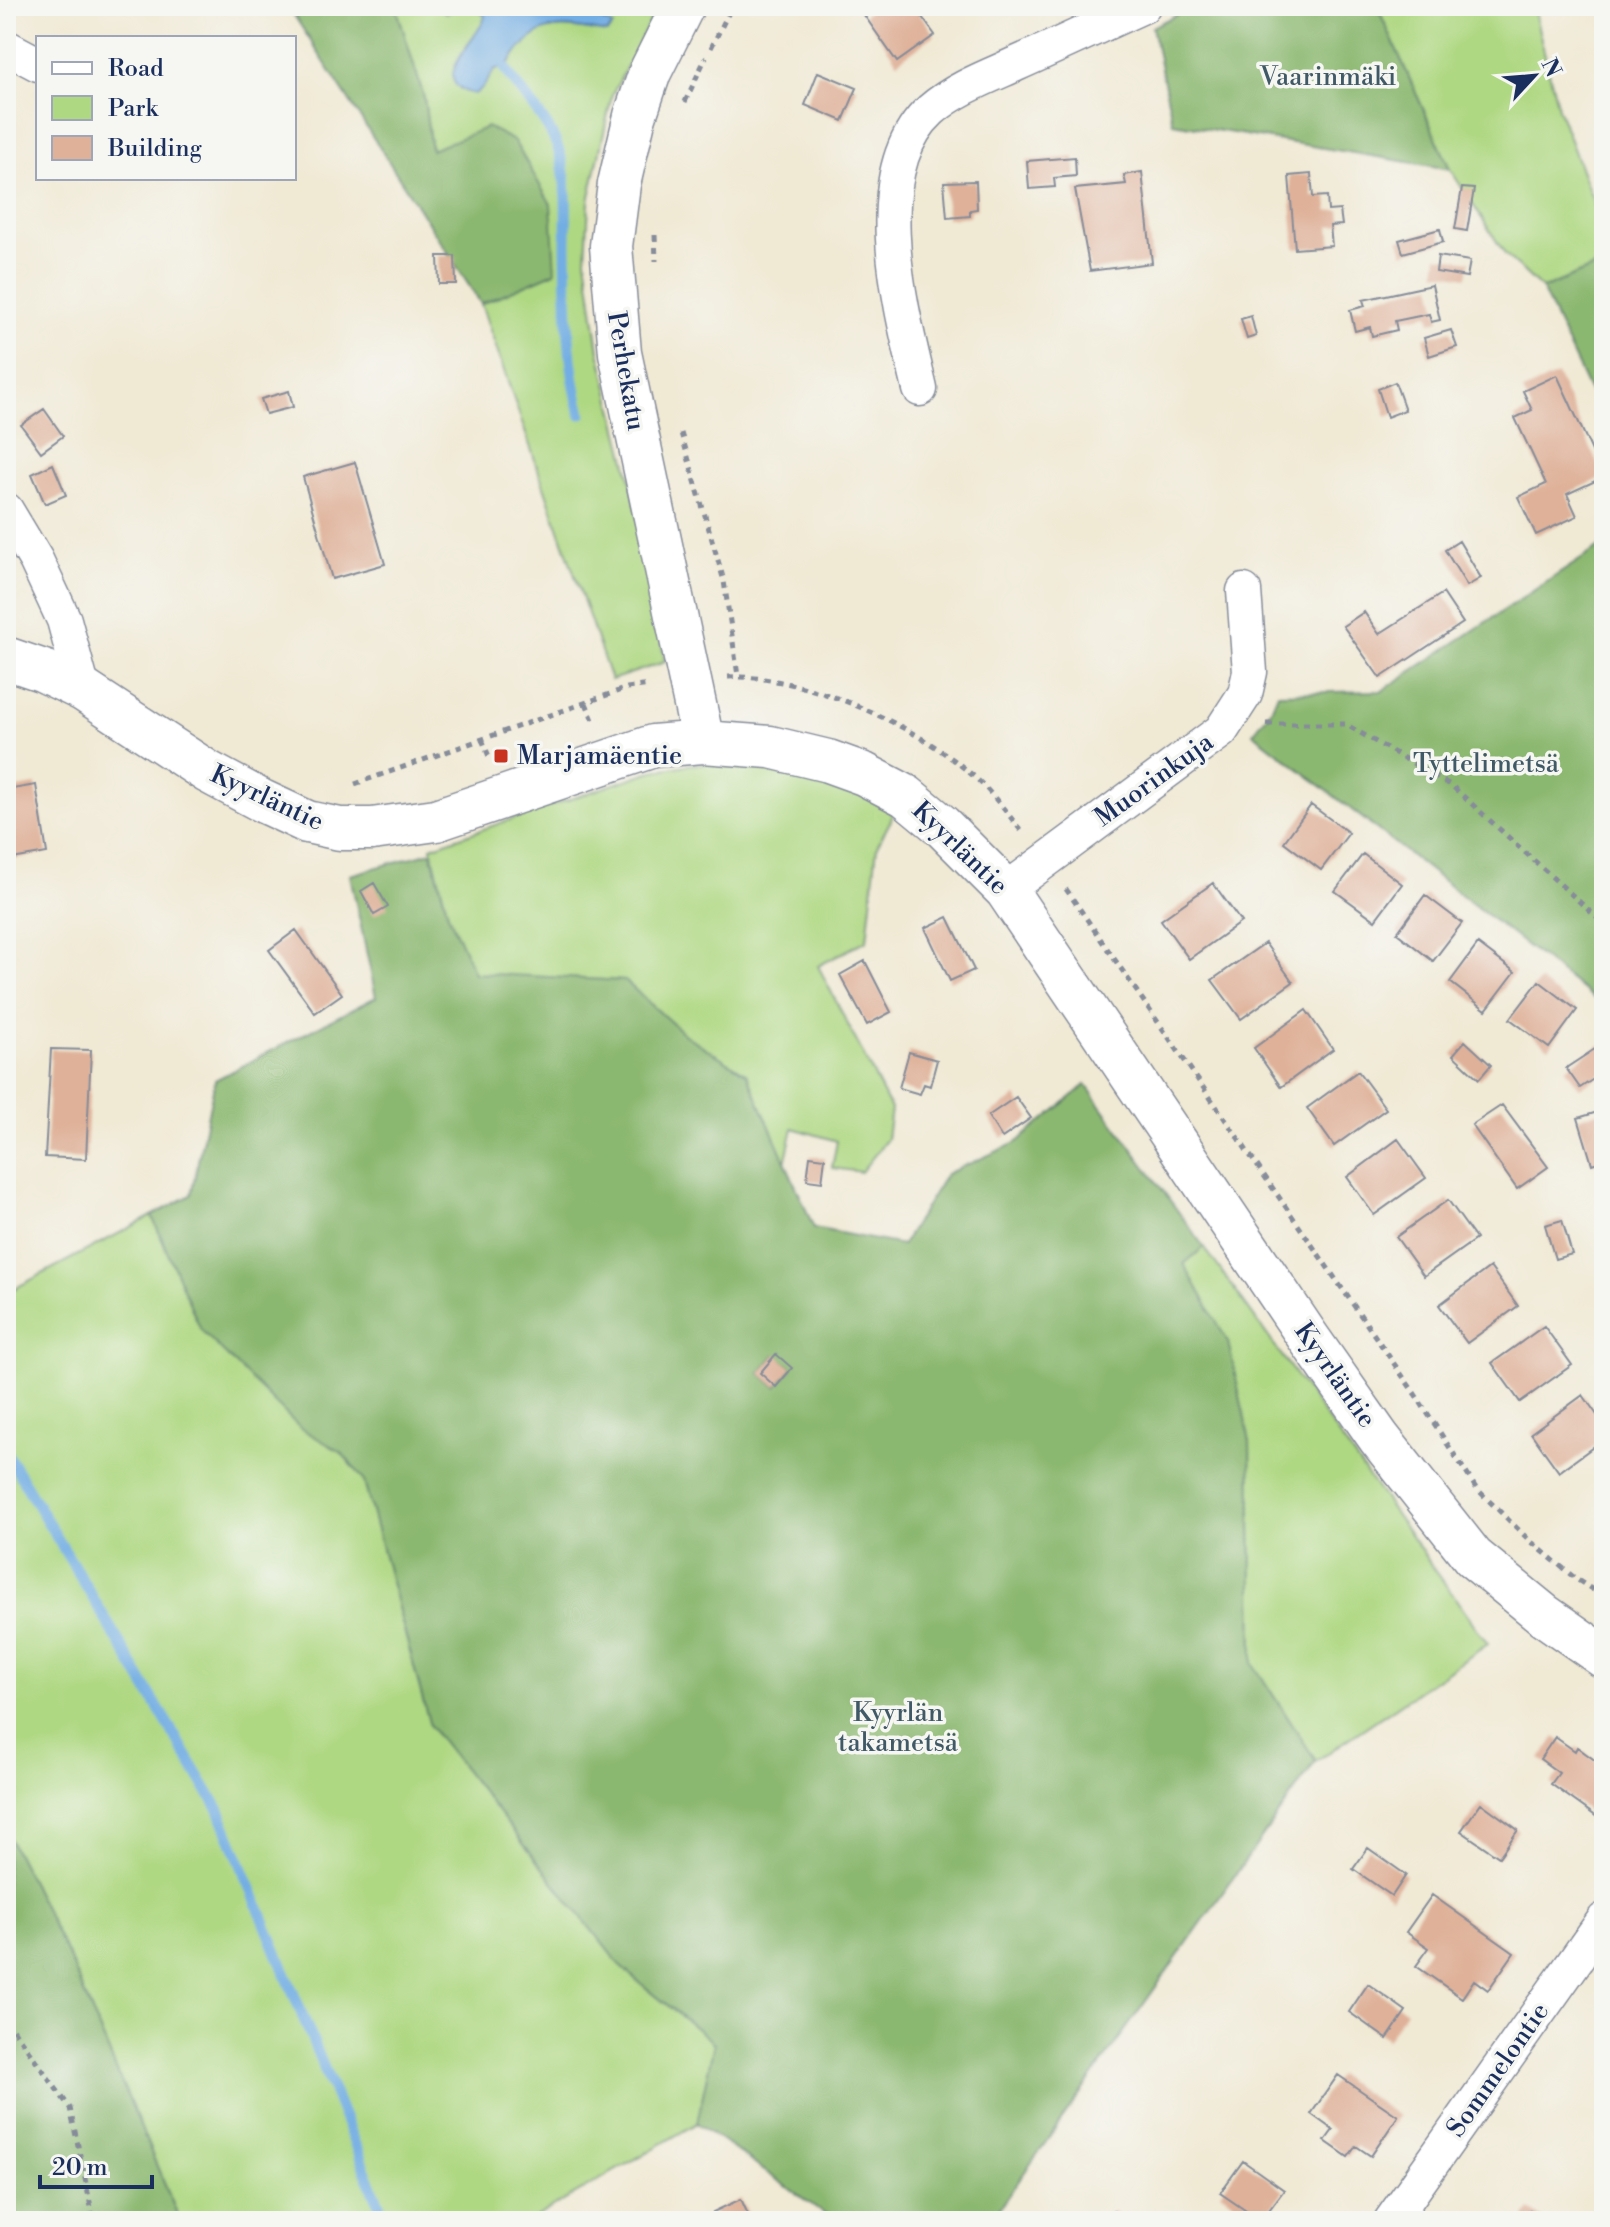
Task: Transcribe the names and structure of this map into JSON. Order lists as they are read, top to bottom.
{
  "streets": {
    "street": [
      "Perhekatu",
      "Muorinkuja",
      "Kyyrläntie",
      "Sommelontie"
    ]
  },
  "crossings": [
    ["Perhekatu", "Kyyrläntie"],
    ["Muorinkuja", "Kyyrläntie"]
  ],
  "parks": ["Vaarinmäki", "Tyttelimetsä", "Kyyrlän takametsä"],
  "places": {
    "transit": ["Marjamäentie"]
  },
  "legend": ["Road", "Park", "Building"],
  "scale_bar": "20 m",
  "north": "top right"
}
